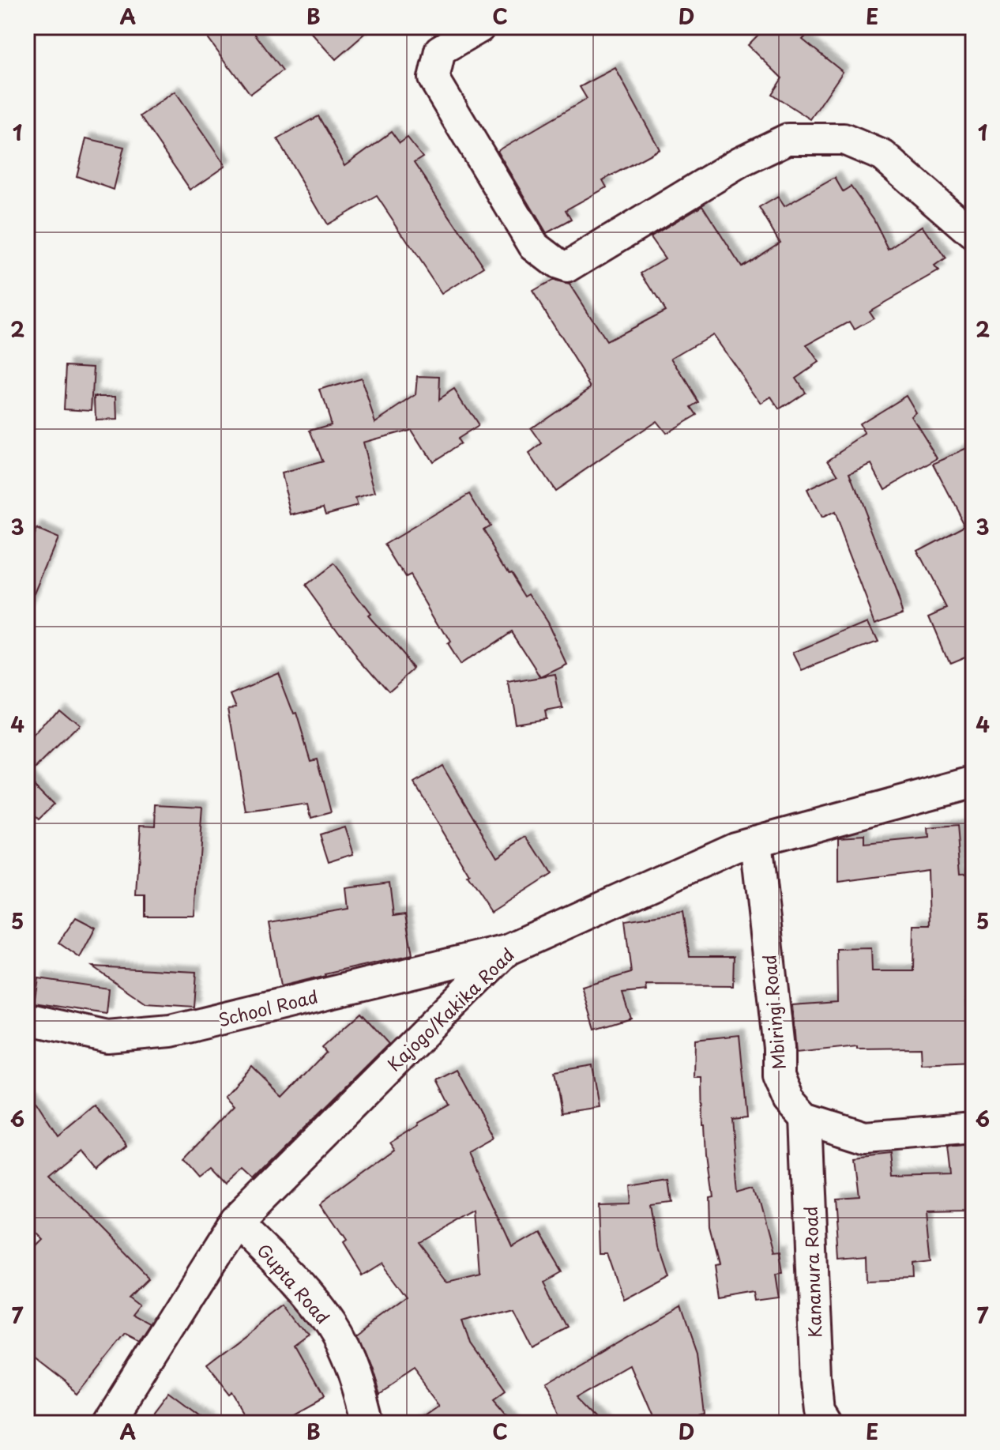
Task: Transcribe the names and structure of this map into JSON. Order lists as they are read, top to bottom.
{
  "streets": {
    "street": [
      "School Road",
      "Kajogo/Kakika Road",
      "Mbiringi Road",
      "Kananura Road",
      "Gupta Road"
    ]
  },
  "crossings": [
    ["School Road", "Kajogo/Kakika Road"],
    ["Kajogo/Kakika Road", "Mbiringi Road"],
    ["Kajogo/Kakika Road", "Gupta Road"],
    ["Mbiringi Road", "Kananura Road"]
  ],
  "grid": {
    "columns": [
      "A",
      "B",
      "C",
      "D",
      "E"
    ],
    "rows": [
      "1",
      "2",
      "3",
      "4",
      "5",
      "6",
      "7"
    ]
  }
}
